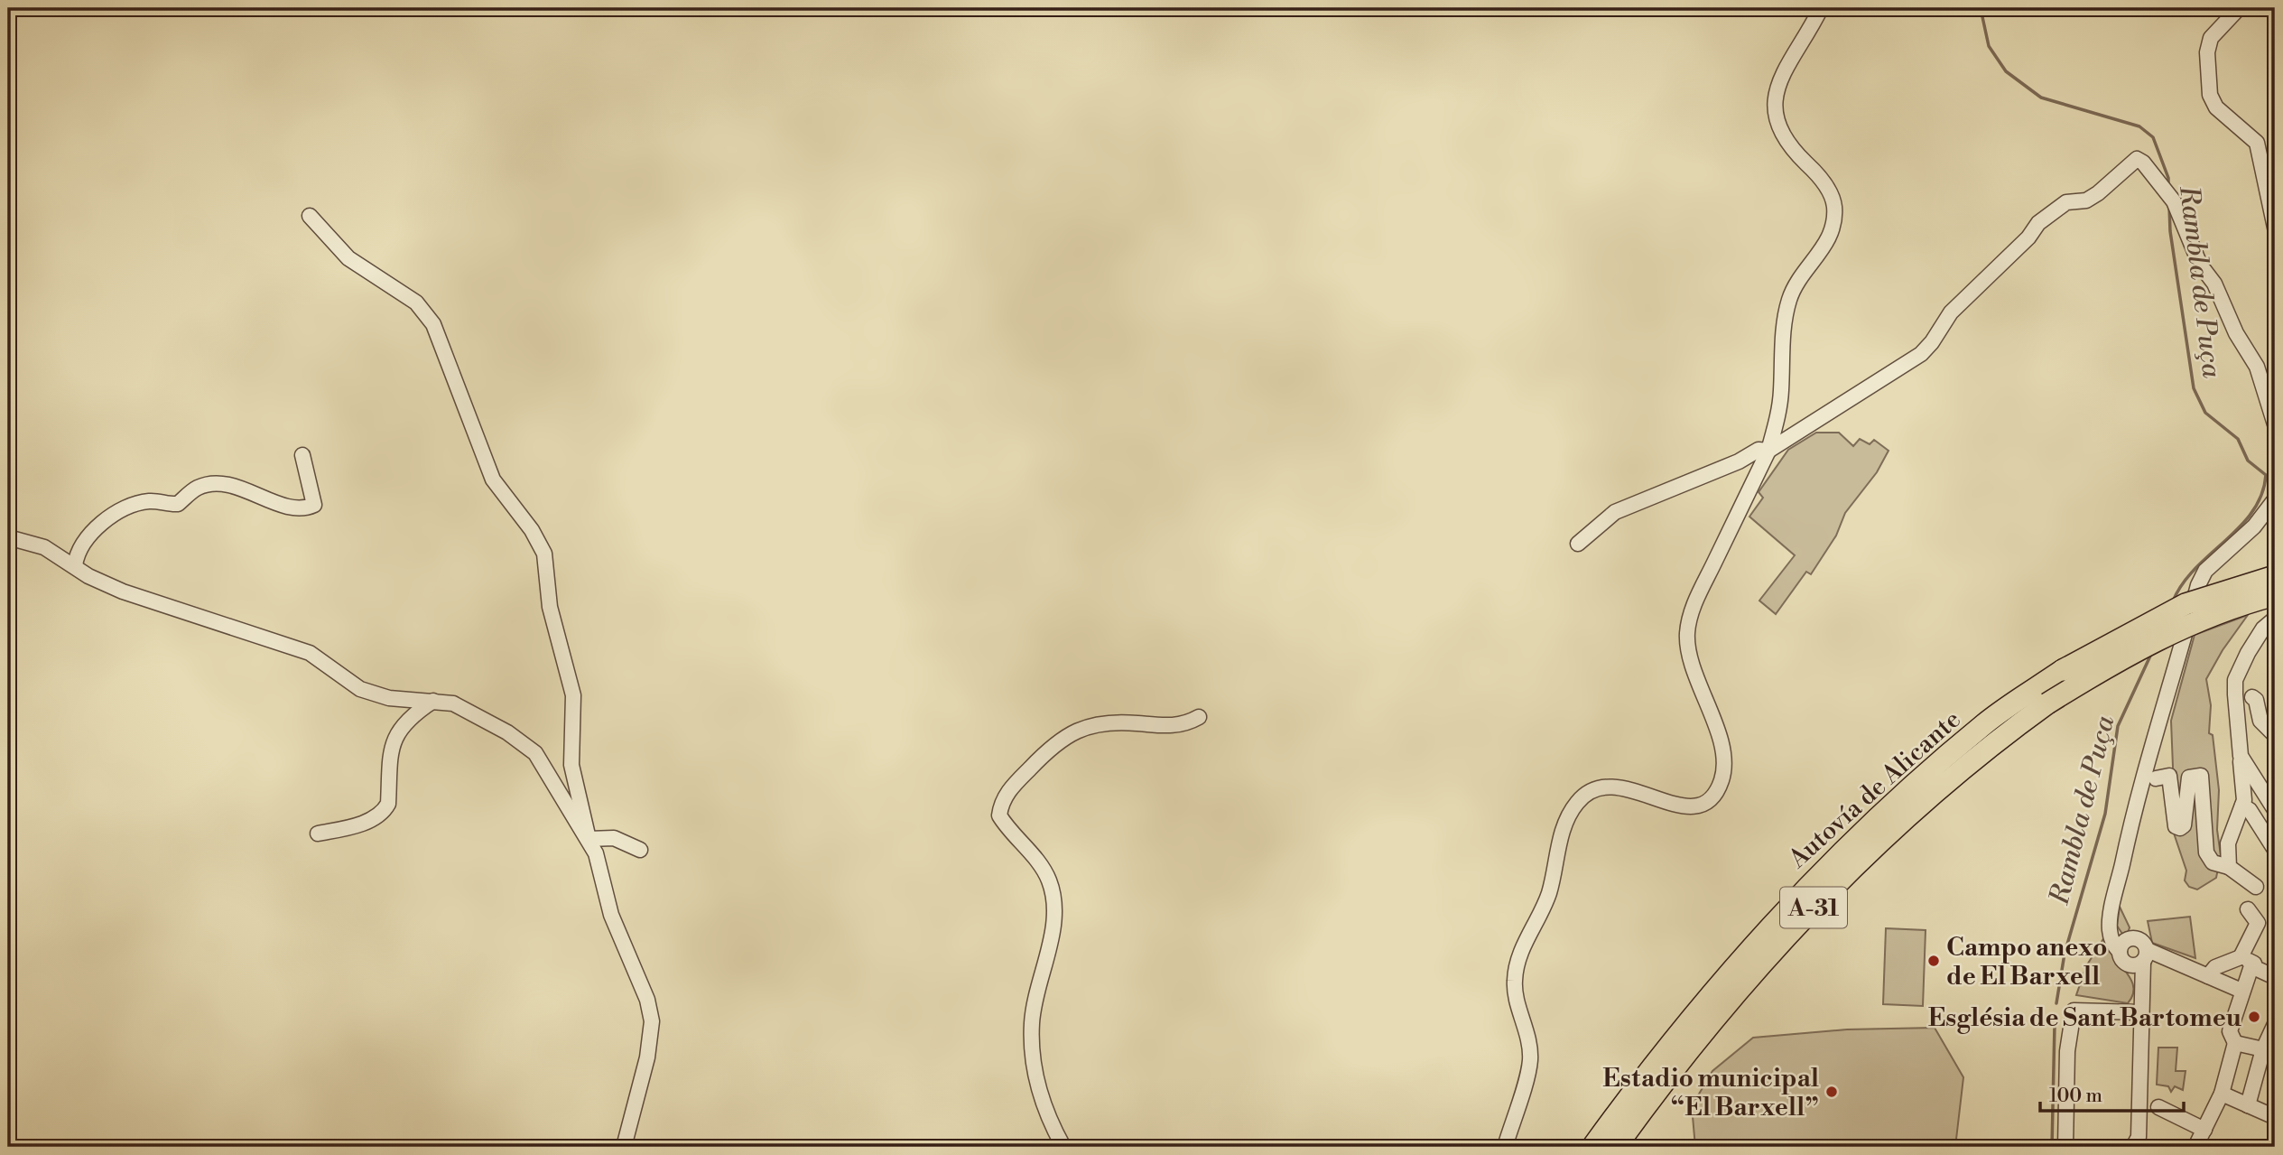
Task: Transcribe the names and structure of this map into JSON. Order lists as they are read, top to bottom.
{
  "streets": {
    "highway": ["Autovía de Alicante", "A-31"]
  },
  "water": ["Rambla de Puça"],
  "places": ["Campo anexo de El Barxell", "Església de Sant Bartomeu", "Estadio municipal “El Barxell”"],
  "scale_bar": "100 m"
}
